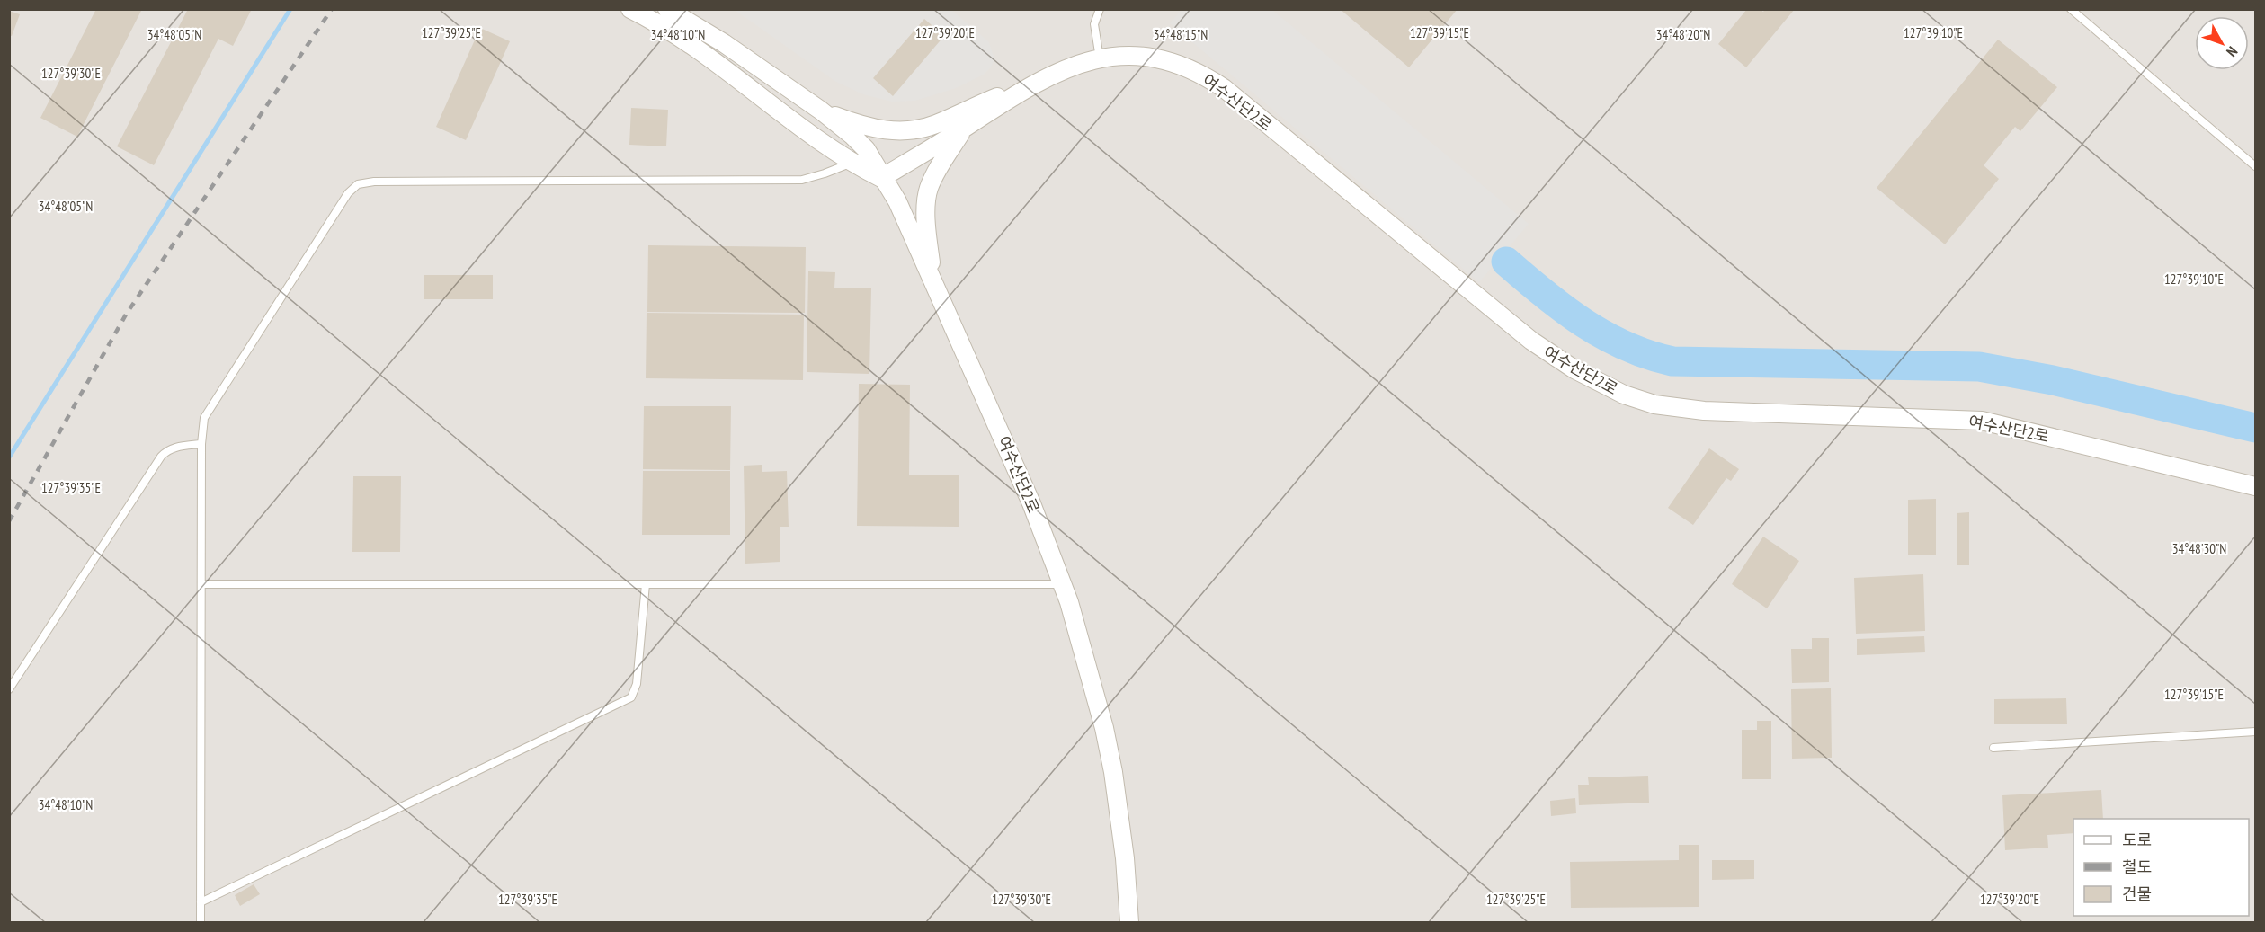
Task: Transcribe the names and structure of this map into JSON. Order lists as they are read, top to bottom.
{
  "streets": {
    "street": ["여수산단2로"]
  },
  "legend": ["도로", "철도", "건물"],
  "north": "bottom right",
  "coordinates": [
    "127°39'10\"E",
    "127°39'25\"E",
    "127°39'20\"E",
    "127°39'15\"E",
    "34°48'05\"N",
    "34°48'10\"N",
    "34°48'15\"N",
    "34°48'20\"N",
    "127°39'30\"E",
    "127°39'35\"E",
    "34°48'30\"N"
  ]
}
